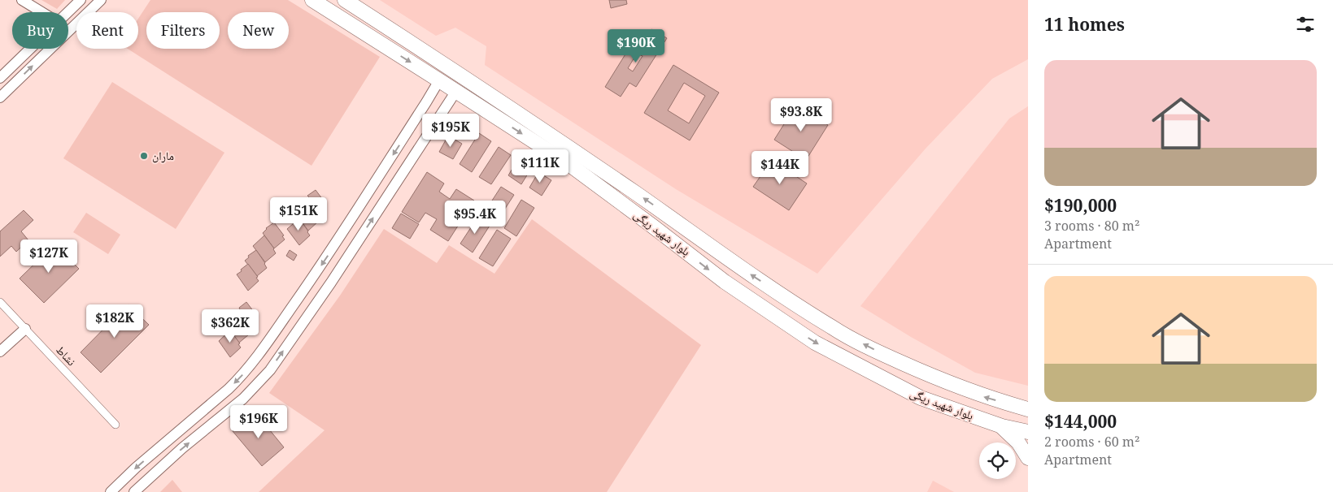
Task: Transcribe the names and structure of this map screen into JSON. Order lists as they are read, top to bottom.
{
  "streets": {
    "highway": ["بلوار شهید ریگی"],
    "street": ["نشاط"]
  },
  "places": ["ماران"],
  "page": {
    "heading": "11 homes",
    "chip": [
      "Buy",
      "Rent",
      "Filters",
      "New"
    ],
    "price": [
      "$190K",
      "$93.8K",
      "$195K",
      "$111K",
      "$144K",
      "$151K",
      "$95.4K",
      "$127K",
      "$182K",
      "$362K",
      "$196K"
    ],
    "list": [
      {
        "name": "$190,000",
        "note": "3 rooms · 80 m² · Apartment"
      },
      {
        "name": "$144,000",
        "note": "2 rooms · 60 m² · Apartment"
      }
    ]
  }
}
